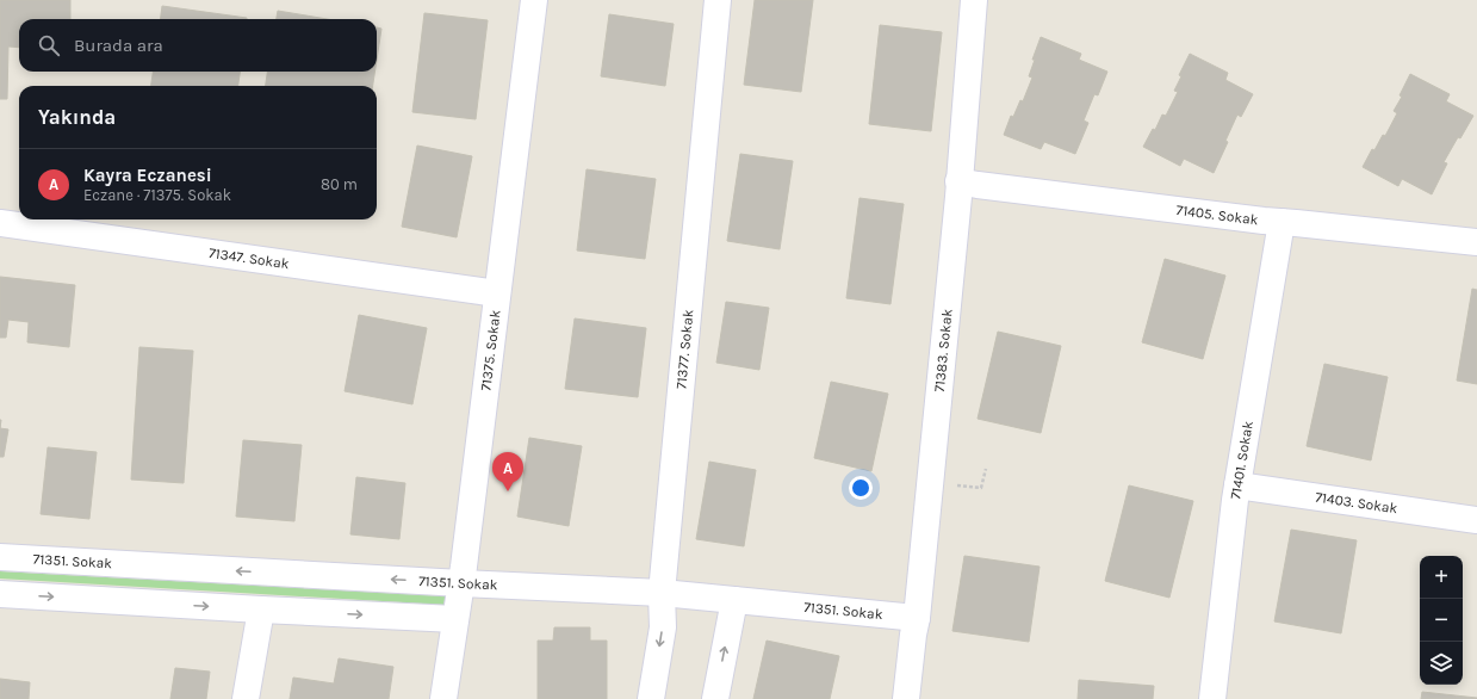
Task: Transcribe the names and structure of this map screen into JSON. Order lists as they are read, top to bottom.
{
  "streets": {
    "street": [
      "71405. Sokak",
      "71347. Sokak",
      "71375. Sokak",
      "71377. Sokak",
      "71383. Sokak",
      "71401. Sokak",
      "71403. Sokak",
      "71351. Sokak"
    ]
  },
  "crossings": [
    ["71405. Sokak", "71383. Sokak"],
    ["71405. Sokak", "71401. Sokak"],
    ["71347. Sokak", "71375. Sokak"],
    ["71375. Sokak", "71351. Sokak"],
    ["71377. Sokak", "71351. Sokak"],
    ["71383. Sokak", "71351. Sokak"],
    ["71401. Sokak", "71403. Sokak"]
  ],
  "page": {
    "search": "Burada ara",
    "heading": "Yakında",
    "list": [
      {
        "mark": "A",
        "name": "Kayra Eczanesi",
        "note": "Eczane · 71375. Sokak",
        "value": "80 m"
      }
    ],
    "pins": "A",
    "map_buttons": ["+", "−"]
  }
}
